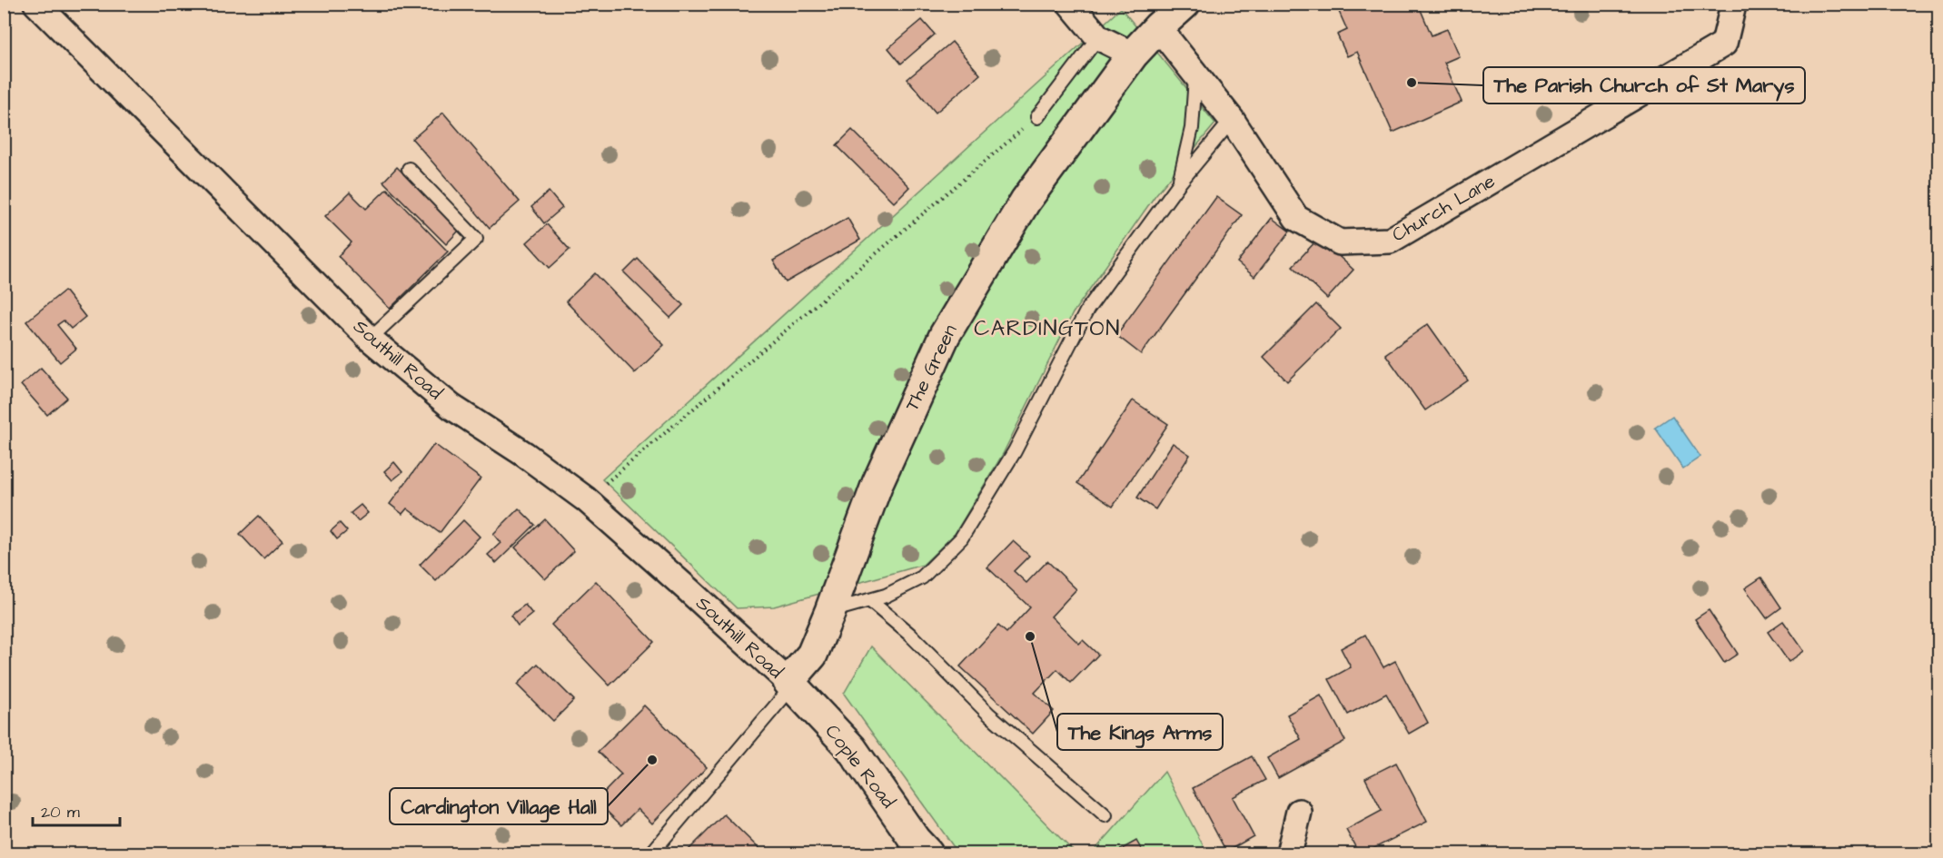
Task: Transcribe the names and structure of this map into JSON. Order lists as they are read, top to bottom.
{
  "streets": {
    "street": [
      "Church Lane",
      "Southill Road",
      "The Green",
      "Cople Road"
    ]
  },
  "crossings": [
    ["Church Lane", "The Green"],
    ["Southill Road", "The Green"],
    ["Southill Road", "Cople Road"],
    ["The Green", "Cople Road"]
  ],
  "districts": ["CARDINGTON"],
  "places": ["The Parish Church of St Marys", "The Kings Arms", "Cardington Village Hall"],
  "scale_bar": "20 m"
}
